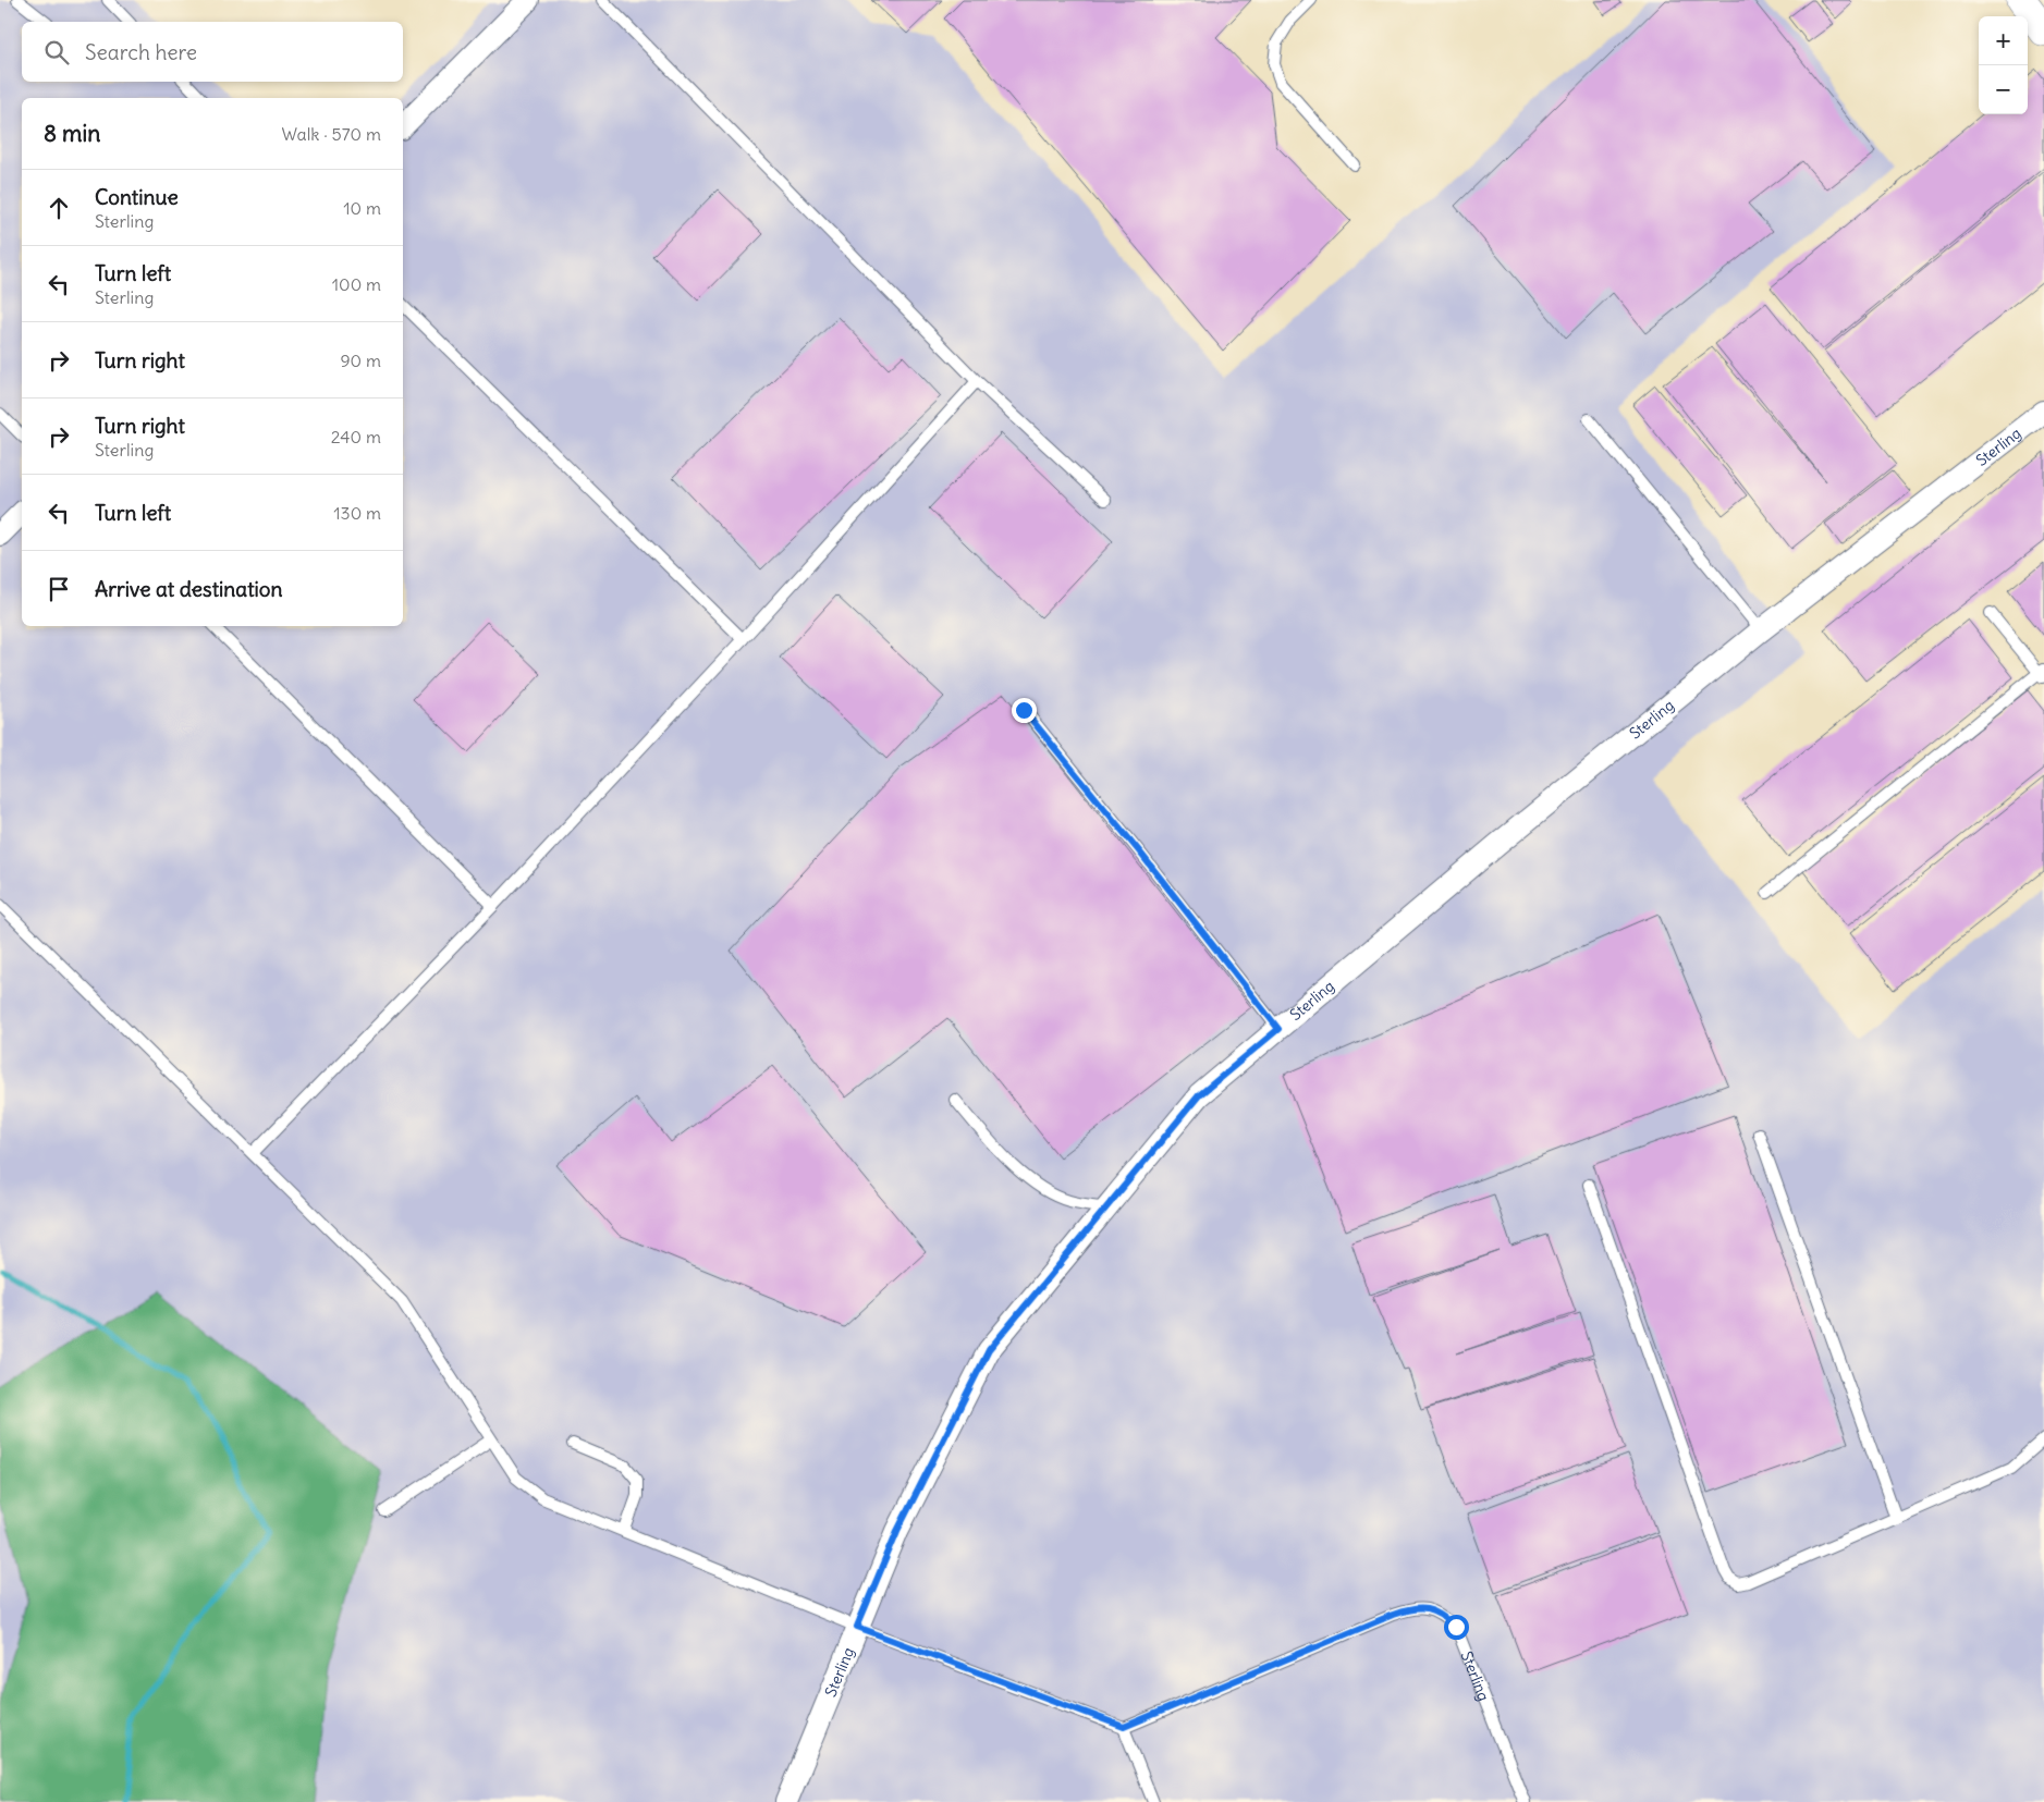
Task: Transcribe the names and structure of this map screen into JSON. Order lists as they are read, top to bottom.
{
  "streets": {
    "street": ["Sterling"]
  },
  "page": {
    "map_buttons": ["+", "−"],
    "search": "Search here",
    "heading": ["8 min", "Walk · 570 m"],
    "list": [
      ["Continue", "Sterling", "10 m"],
      ["Turn left", "Sterling", "100 m"],
      ["Turn right", "90 m"],
      ["Turn right", "Sterling", "240 m"],
      ["Turn left", "130 m"],
      "Arrive at destination"
    ]
  }
}
